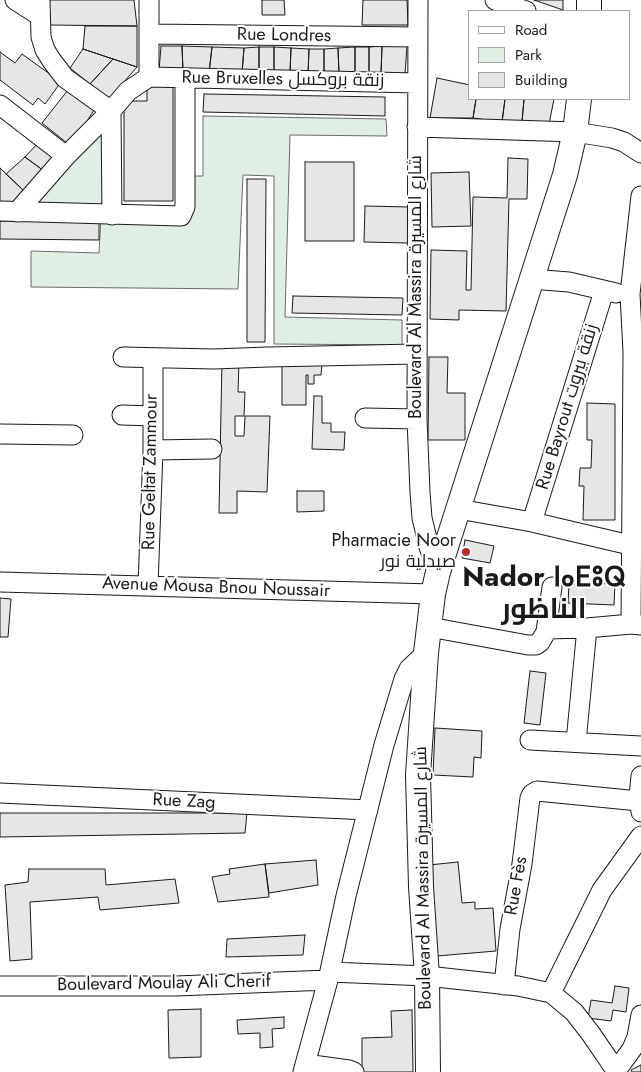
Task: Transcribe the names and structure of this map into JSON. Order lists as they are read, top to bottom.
{
  "streets": {
    "main road": ["Boulevard Al Massira شارع المسيرة"],
    "street": [
      "Rue Londres",
      "Rue Bruxelles زنقة بروكسل",
      "Rue Bayrout زنقة بيروت",
      "Rue Geltat Zammour",
      "Avenue Mousa Bnou Noussair",
      "Rue Zag",
      "Rue Fès",
      "Boulevard Moulay Ali Cherif"
    ]
  },
  "crossings": [
    ["Rue Londres", "Boulevard Al Massira شارع المسيرة"],
    ["Rue Bruxelles زنقة بروكسل", "Boulevard Al Massira شارع المسيرة"],
    ["Boulevard Al Massira شارع المسيرة", "Avenue Mousa Bnou Noussair"],
    ["Boulevard Al Massira شارع المسيرة", "Boulevard Moulay Ali Cherif"],
    ["Rue Geltat Zammour", "Avenue Mousa Bnou Noussair"],
    ["Rue Fès", "Boulevard Moulay Ali Cherif"]
  ],
  "districts": ["Nador ⵏⴰⴹⵓⵕ الناظور"],
  "places": ["Pharmacie Noor صيدلية نور"],
  "legend": ["Road", "Park", "Building"]
}
